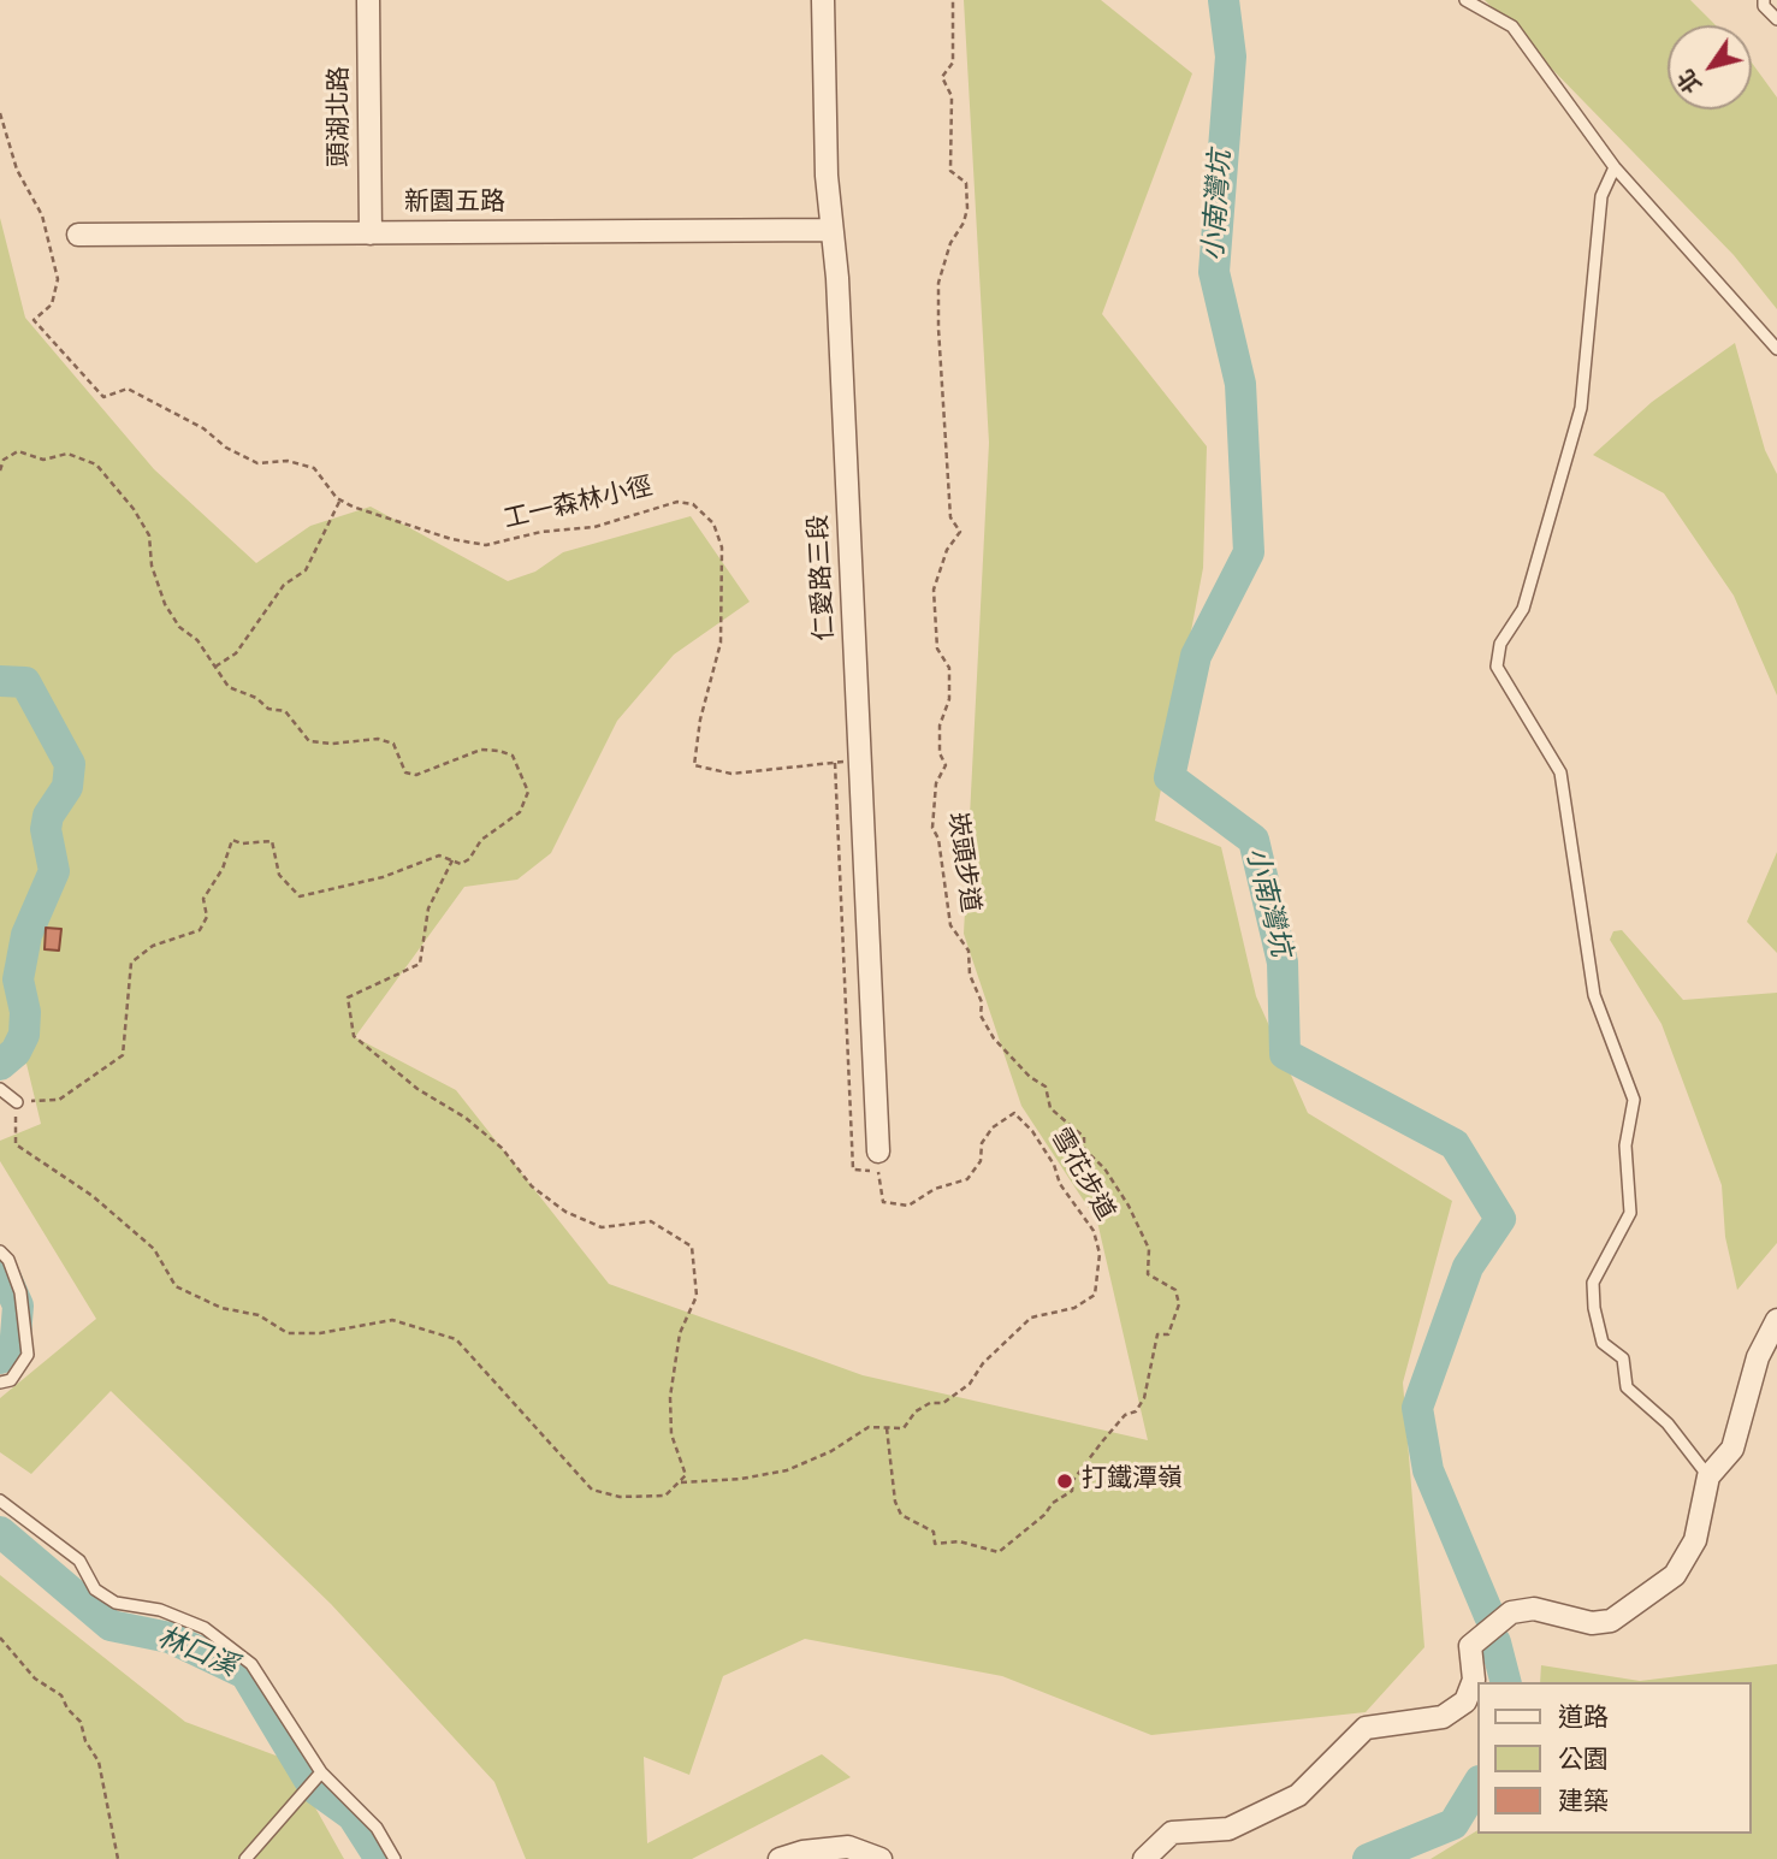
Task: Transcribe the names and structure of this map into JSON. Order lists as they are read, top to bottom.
{
  "streets": {
    "street": ["頭湖北路", "新園五路", "仁愛路三段"],
    "path": ["工一森林小徑", "崁頭步道", "雪花步道"]
  },
  "crossings": [
    ["頭湖北路", "新園五路"],
    ["新園五路", "仁愛路三段"],
    ["工一森林小徑", "仁愛路三段"],
    ["仁愛路三段", "雪花步道"],
    ["崁頭步道", "雪花步道"]
  ],
  "water": ["小南灣坑", "林口溪"],
  "places": ["打鐵潭嶺"],
  "legend": ["道路", "公園", "建築"],
  "north": "bottom left"
}
